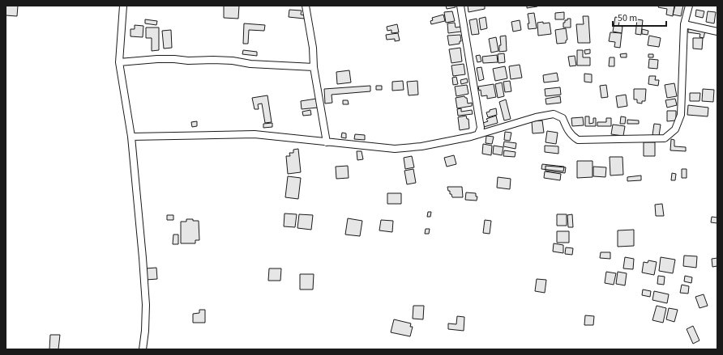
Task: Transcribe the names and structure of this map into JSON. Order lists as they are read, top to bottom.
{
  "scale_bar": "50 m"
}
